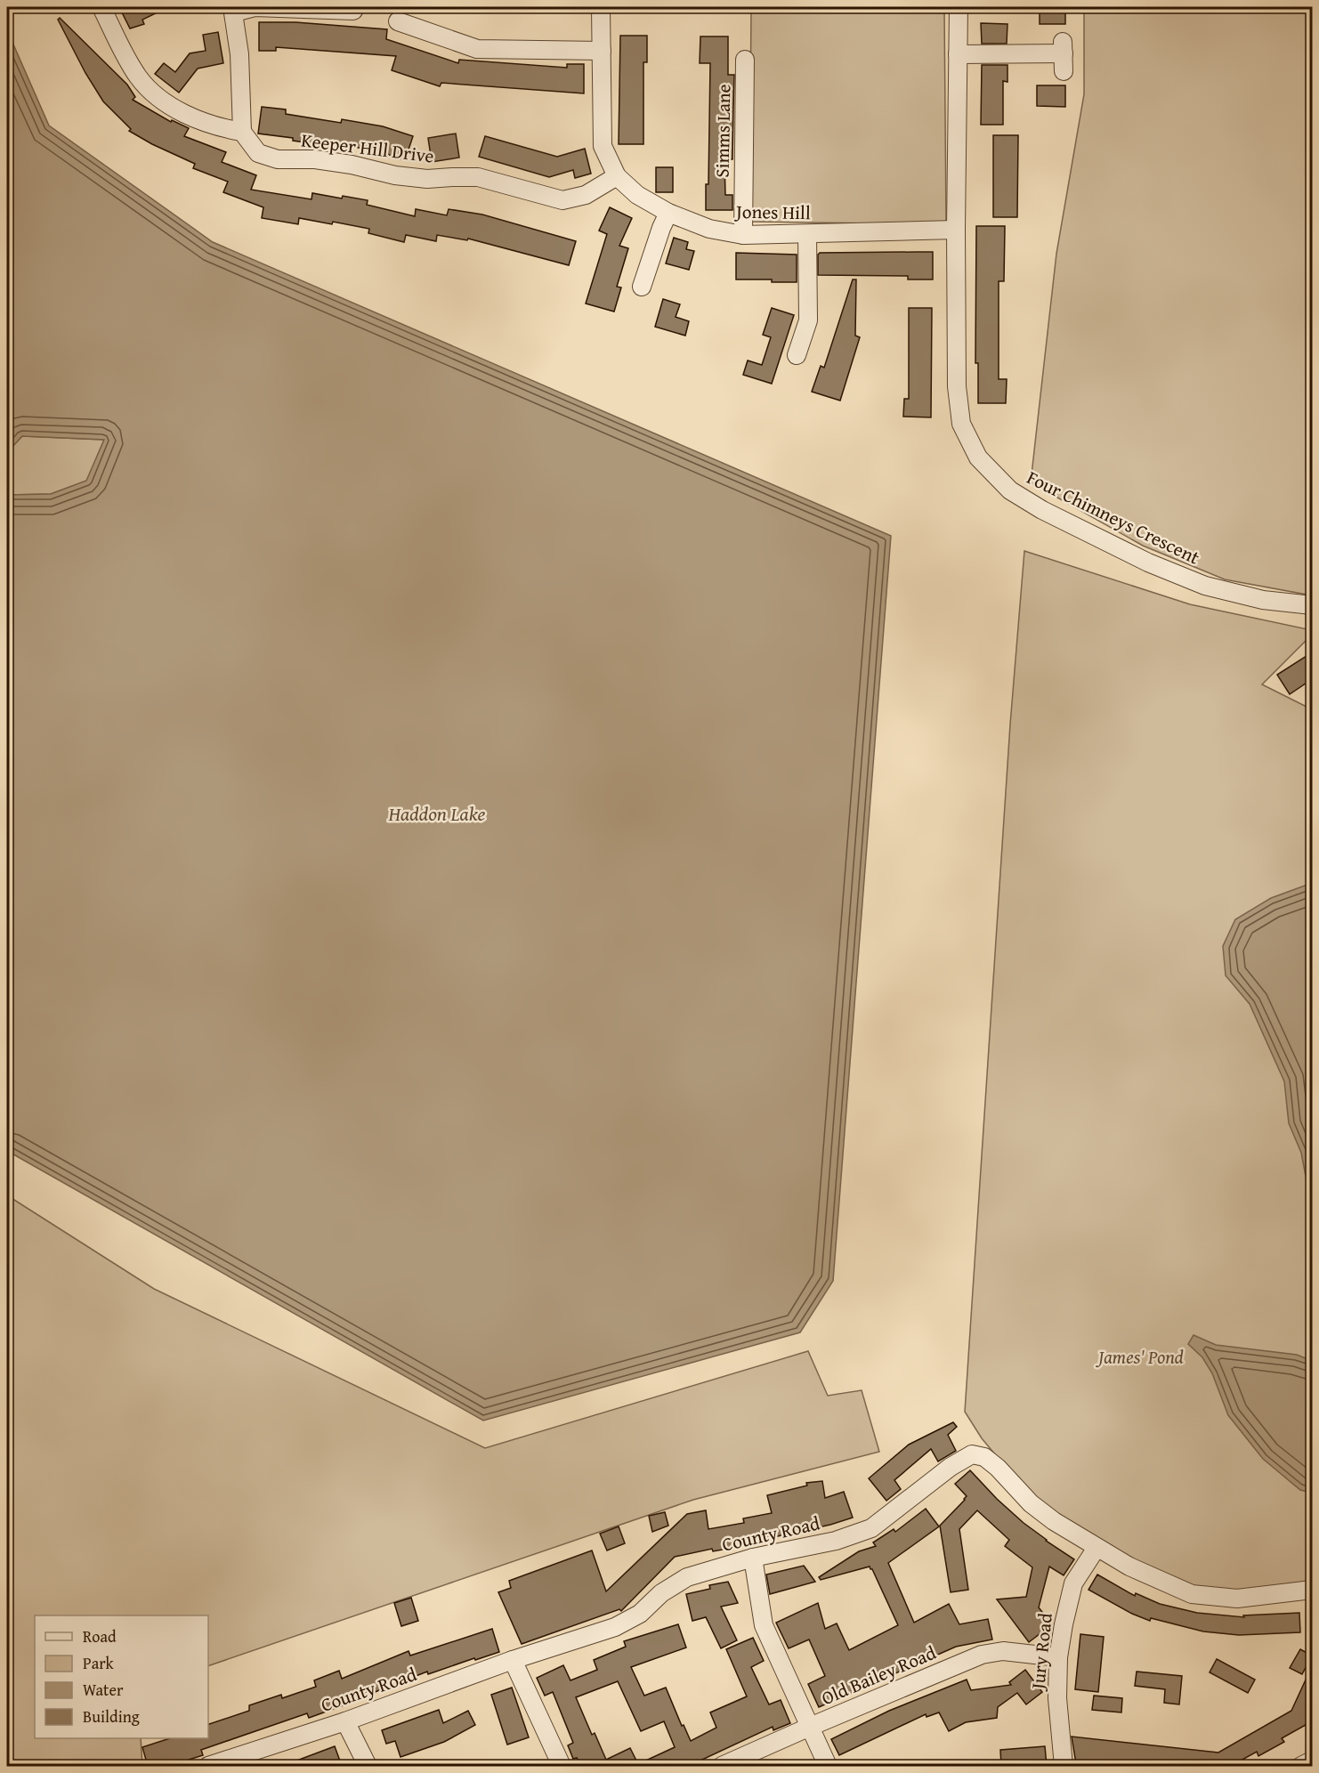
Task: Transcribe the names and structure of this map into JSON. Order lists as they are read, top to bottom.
{
  "streets": {
    "street": [
      "Simms Lane",
      "Keeper Hill Drive",
      "Jones Hill",
      "Four Chimneys Crescent",
      "County Road",
      "Jury Road",
      "Old Bailey Road"
    ]
  },
  "crossings": [
    ["Simms Lane", "Jones Hill"],
    ["Keeper Hill Drive", "Jones Hill"],
    ["Jones Hill", "Four Chimneys Crescent"],
    ["County Road", "Jury Road"],
    ["Jury Road", "Old Bailey Road"]
  ],
  "water": ["Haddon Lake"],
  "parks": ["James' Pond"],
  "legend": [
    "Road",
    "Park",
    "Water",
    "Building"
  ]
}
